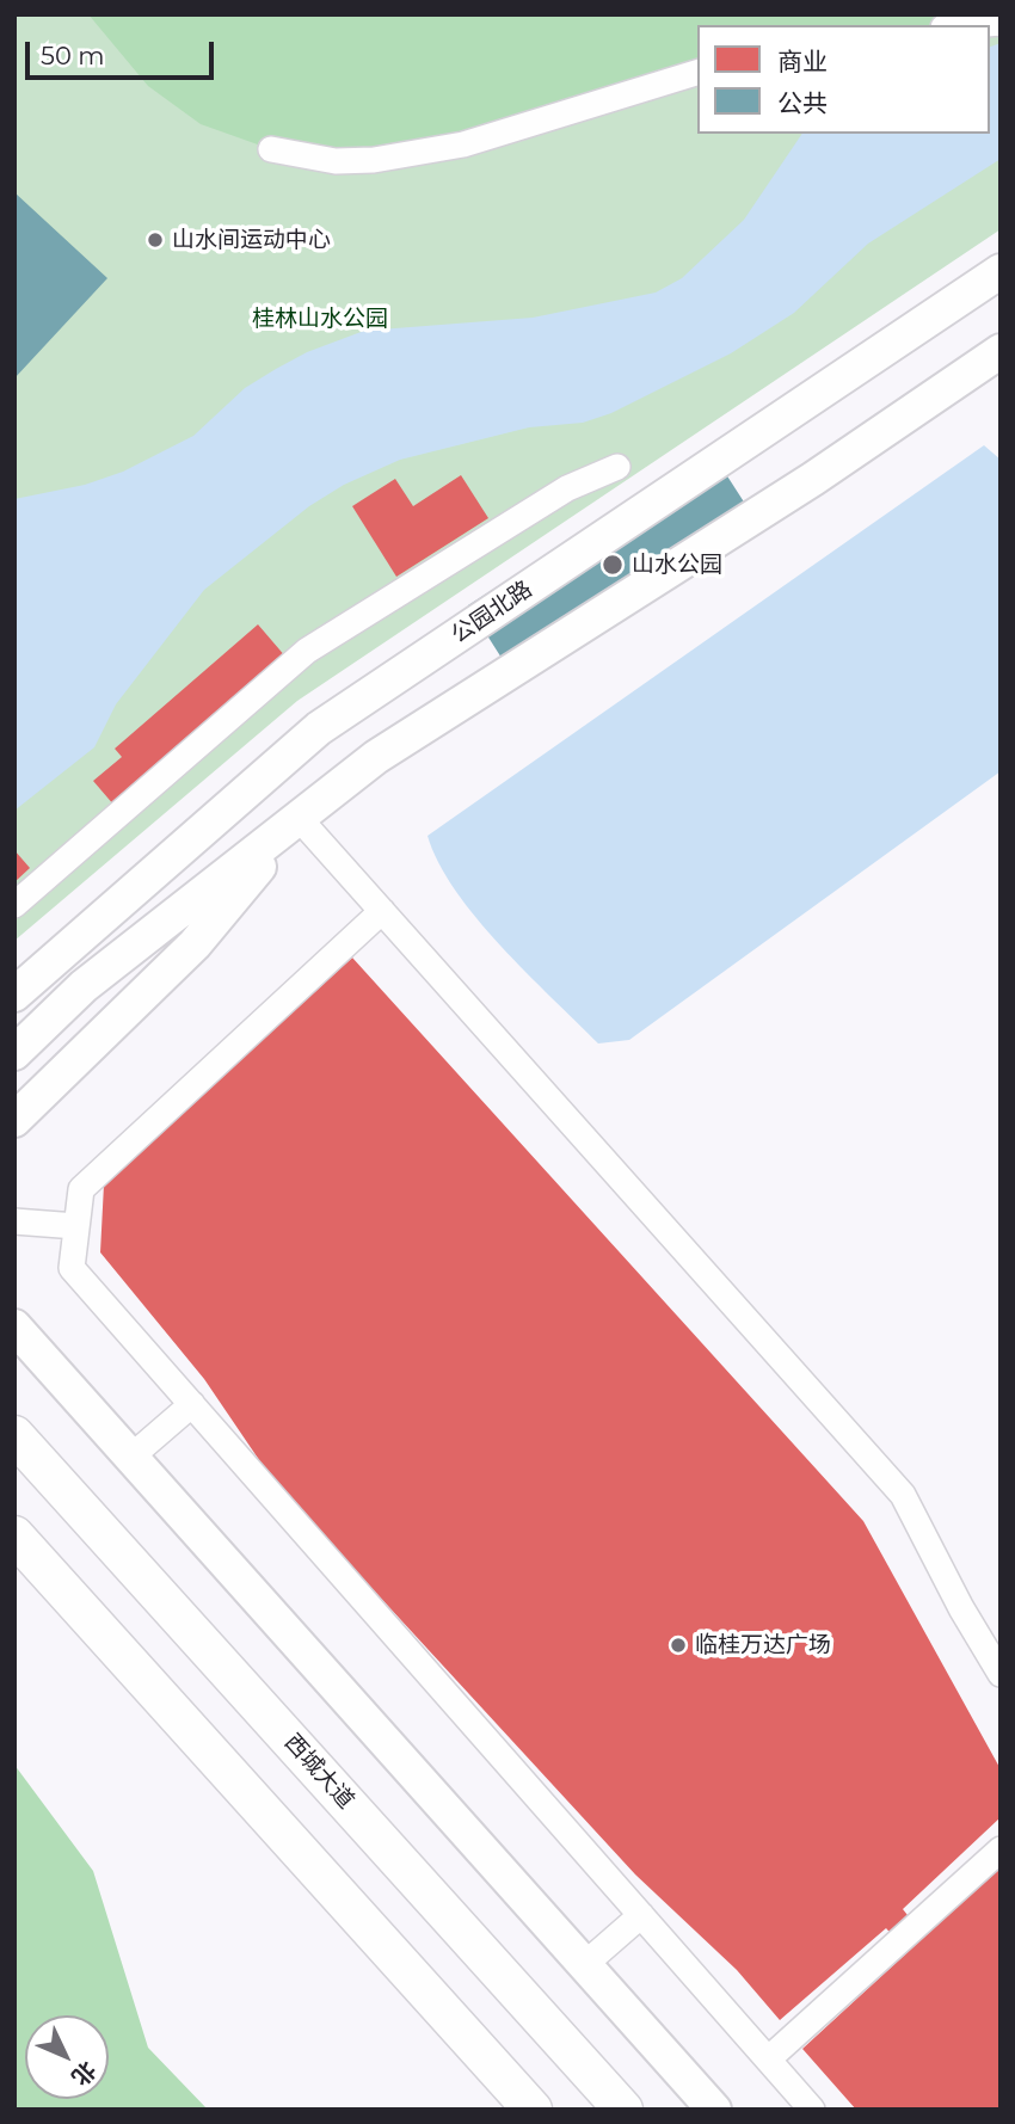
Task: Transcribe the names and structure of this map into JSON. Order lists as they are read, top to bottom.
{
  "streets": {
    "highway": ["西城大道"],
    "main road": ["公园北路"]
  },
  "parks": ["桂林山水公园"],
  "places": ["山水间运动中心", "山水公园", "临桂万达广场"],
  "legend": ["商业", "公共"],
  "scale_bar": "50 m",
  "north": "bottom right"
}
